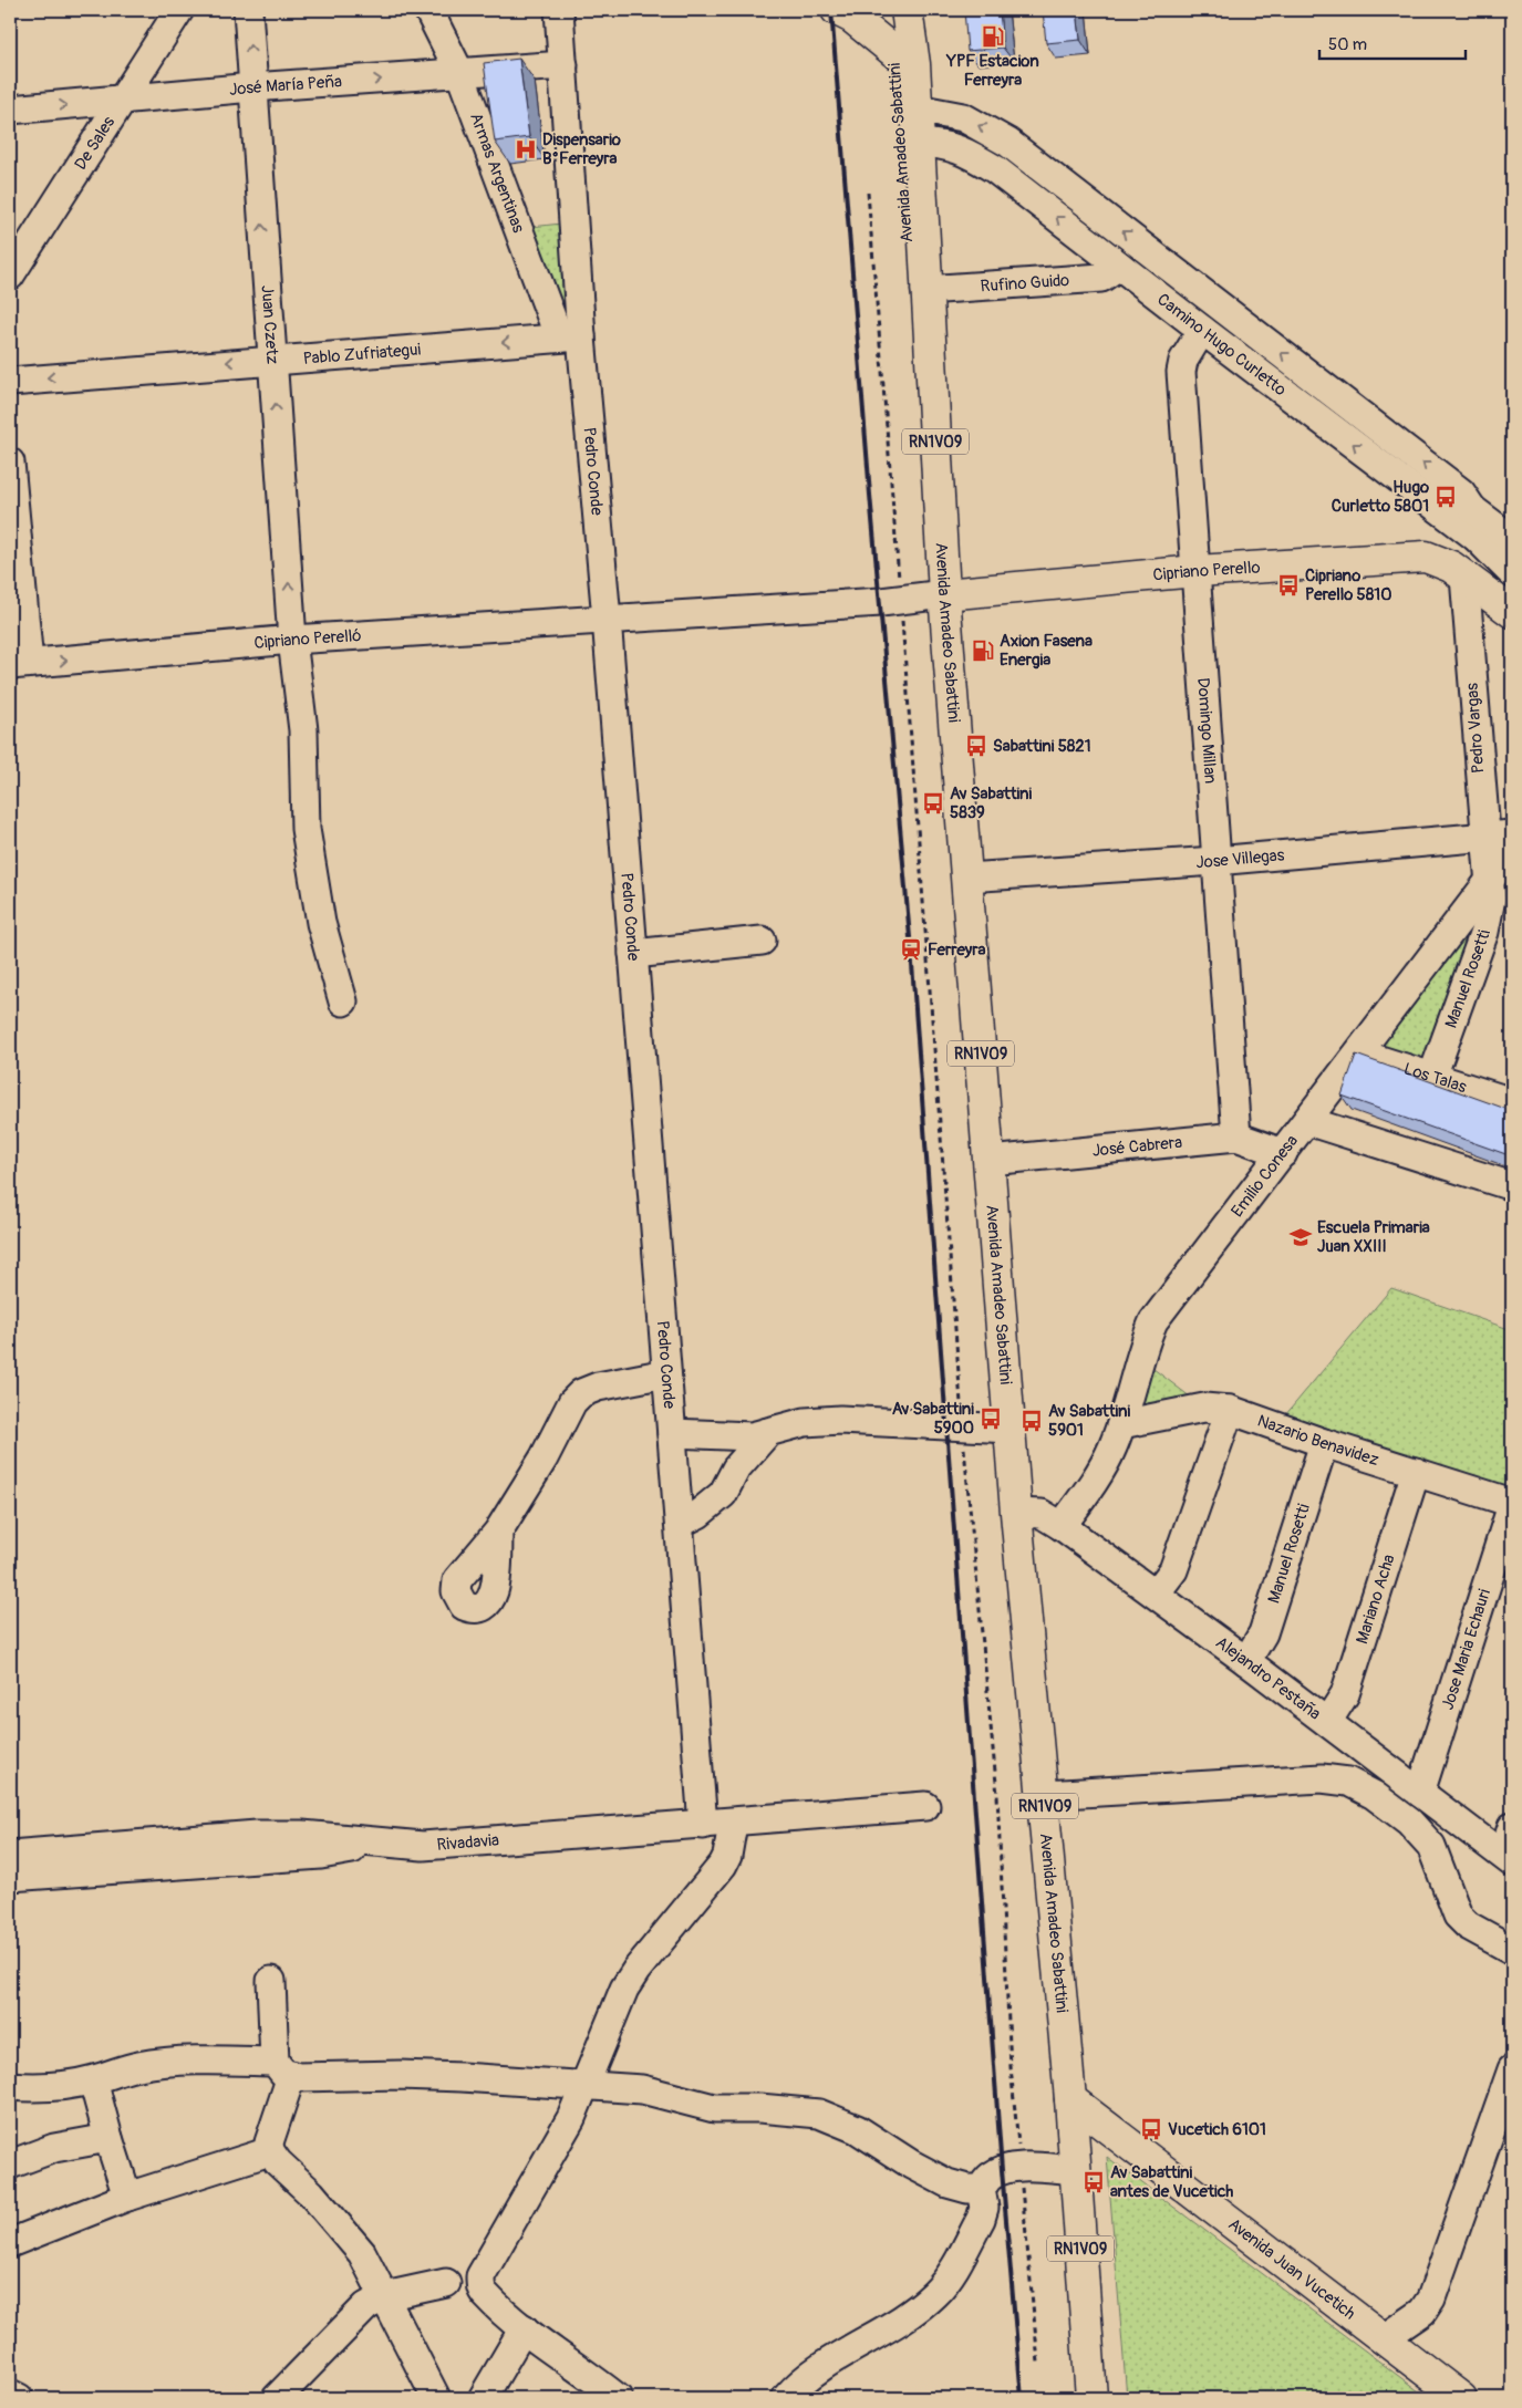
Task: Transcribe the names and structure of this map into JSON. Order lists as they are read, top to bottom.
{
  "streets": {
    "main road": [
      "Avenida Amadeo Sabattini",
      "RN1V09",
      "Cipriano Perello",
      "Avenida Juan Vucetich"
    ],
    "street": [
      "José María Peña",
      "De Sales",
      "Armas Argentinas",
      "Rufino Guido",
      "Juan Czetz",
      "Camino Hugo Curletto",
      "Pablo Zufriategui",
      "Pedro Conde",
      "Cipriano Perelló",
      "Pedro Vargas",
      "Domingo Millan",
      "Jose Villegas",
      "Manuel Rosetti",
      "Los Talas",
      "José Cabrera",
      "Emilio Conesa",
      "Nazario Benavidez",
      "Mariano Acha",
      "Jose Maria Echauri",
      "Alejandro Pestaña",
      "Rivadavia"
    ]
  },
  "crossings": [
    ["José María Peña", "De Sales"],
    ["José María Peña", "Armas Argentinas"],
    ["José María Peña", "Juan Czetz"],
    ["José María Peña", "Pedro Conde"],
    ["Avenida Amadeo Sabattini", "Rufino Guido"],
    ["Avenida Amadeo Sabattini", "Camino Hugo Curletto"],
    ["Avenida Amadeo Sabattini", "Cipriano Perello"],
    ["Avenida Amadeo Sabattini", "Cipriano Perelló"],
    ["Avenida Amadeo Sabattini", "Jose Villegas"],
    ["Avenida Amadeo Sabattini", "José Cabrera"],
    ["Avenida Amadeo Sabattini", "Alejandro Pestaña"],
    ["Avenida Amadeo Sabattini", "Avenida Juan Vucetich"],
    ["Armas Argentinas", "Pablo Zufriategui"],
    ["Armas Argentinas", "Pedro Conde"],
    ["Rufino Guido", "Camino Hugo Curletto"],
    ["Juan Czetz", "Pablo Zufriategui"],
    ["Juan Czetz", "Cipriano Perelló"],
    ["Camino Hugo Curletto", "Domingo Millan"],
    ["Pablo Zufriategui", "Pedro Conde"],
    ["Pedro Conde", "Cipriano Perelló"],
    ["Pedro Conde", "Rivadavia"],
    ["Cipriano Perello", "Cipriano Perelló"],
    ["Cipriano Perello", "Pedro Vargas"],
    ["Cipriano Perello", "Domingo Millan"],
    ["Pedro Vargas", "Jose Villegas"],
    ["Pedro Vargas", "Manuel Rosetti"],
    ["Pedro Vargas", "Emilio Conesa"],
    ["Domingo Millan", "Jose Villegas"],
    ["Domingo Millan", "José Cabrera"],
    ["Manuel Rosetti", "Los Talas"],
    ["Manuel Rosetti", "Emilio Conesa"],
    ["Manuel Rosetti", "Nazario Benavidez"],
    ["Manuel Rosetti", "Alejandro Pestaña"],
    ["Los Talas", "Emilio Conesa"],
    ["José Cabrera", "Emilio Conesa"],
    ["Emilio Conesa", "Nazario Benavidez"],
    ["Emilio Conesa", "Alejandro Pestaña"],
    ["Nazario Benavidez", "Mariano Acha"],
    ["Nazario Benavidez", "Jose Maria Echauri"],
    ["Mariano Acha", "Alejandro Pestaña"],
    ["Jose Maria Echauri", "Alejandro Pestaña"]
  ],
  "one_way": ["José María Peña", "Juan Czetz", "Pablo Zufriategui"],
  "places": {
    "fuel station": ["YPF Estacion Ferreyra", "Axion Fasena Energia"],
    "hospital": ["Dispensario B°Ferreyra"],
    "bus stop": [
      "Hugo Curletto 5801",
      "Cipriano Perello 5810",
      "Sabattini 5821",
      "Av Sabattini 5839",
      "Av Sabattini 5900",
      "Av Sabattini 5901",
      "Vucetich 6101",
      "Av Sabattini antes de Vucetich"
    ],
    "station": ["Ferreyra"],
    "school or university": ["Escuela Primaria Juan XXIII"]
  },
  "scale_bar": "50 m"
}
